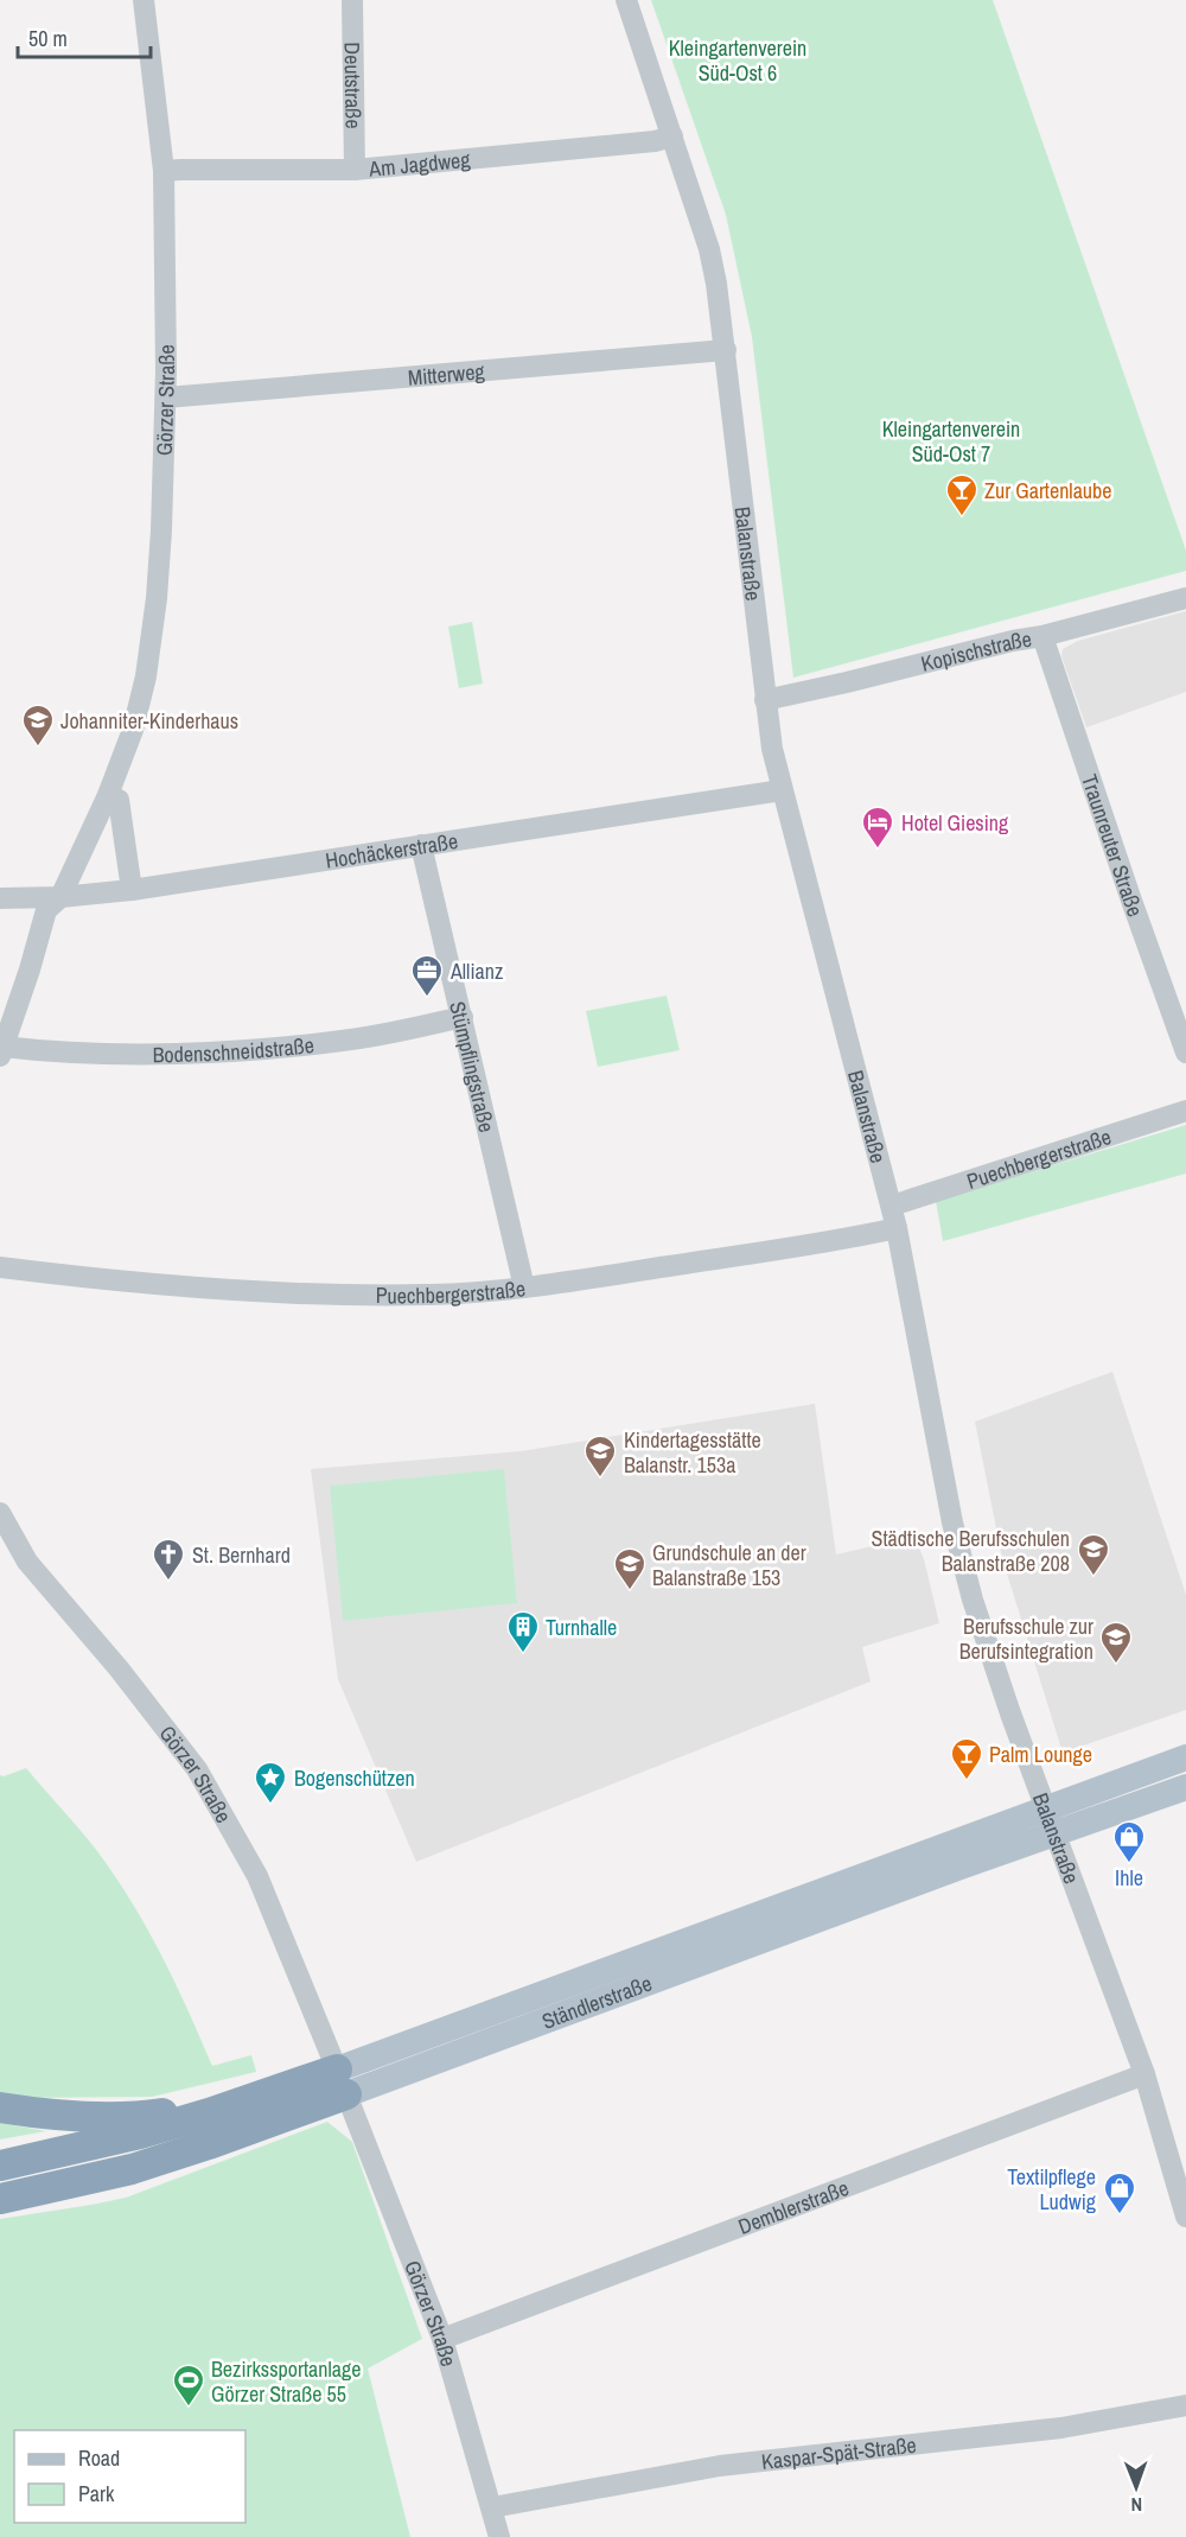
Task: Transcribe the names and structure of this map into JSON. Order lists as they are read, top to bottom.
{
  "streets": {
    "highway": ["Ständlerstraße"],
    "street": [
      "Deutstraße",
      "Am Jagdweg",
      "Mitterweg",
      "Görzer Straße",
      "Balanstraße",
      "Kopischstraße",
      "Traunreuter Straße",
      "Hochäckerstraße",
      "Bodenschneidstraße",
      "Stümpflingstraße",
      "Puechbergerstraße",
      "Demblerstraße",
      "Kaspar-Spät-Straße"
    ]
  },
  "crossings": [
    ["Deutstraße", "Am Jagdweg"],
    ["Am Jagdweg", "Görzer Straße"],
    ["Am Jagdweg", "Balanstraße"],
    ["Mitterweg", "Görzer Straße"],
    ["Mitterweg", "Balanstraße"],
    ["Görzer Straße", "Hochäckerstraße"],
    ["Görzer Straße", "Bodenschneidstraße"],
    ["Görzer Straße", "Ständlerstraße"],
    ["Görzer Straße", "Demblerstraße"],
    ["Görzer Straße", "Kaspar-Spät-Straße"],
    ["Balanstraße", "Kopischstraße"],
    ["Balanstraße", "Hochäckerstraße"],
    ["Balanstraße", "Puechbergerstraße"],
    ["Balanstraße", "Ständlerstraße"],
    ["Balanstraße", "Demblerstraße"],
    ["Kopischstraße", "Traunreuter Straße"],
    ["Hochäckerstraße", "Stümpflingstraße"],
    ["Bodenschneidstraße", "Stümpflingstraße"],
    ["Stümpflingstraße", "Puechbergerstraße"]
  ],
  "parks": ["Kleingartenverein Süd-Ost 6", "Kleingartenverein Süd-Ost 7"],
  "places": {
    "bar": ["Zur Gartenlaube", "Palm Lounge"],
    "school or university": [
      "Johanniter-Kinderhaus",
      "Kindertagesstätte Balanstr. 153a",
      "Städtische Berufsschulen Balanstraße 208",
      "Grundschule an der Balanstraße 153",
      "Berufsschule zur Berufsintegration"
    ],
    "hotel": ["Hotel Giesing"],
    "office": ["Allianz"],
    "church": ["St. Bernhard"],
    "building": ["Turnhalle"],
    "place": ["Bogenschützen"],
    "shop": ["Ihle", "Textilpflege Ludwig"],
    "sports": ["Bezirkssportanlage Görzer Straße 55"]
  },
  "legend": ["Road", "Park"],
  "scale_bar": "50 m",
  "north": "bottom"
}
